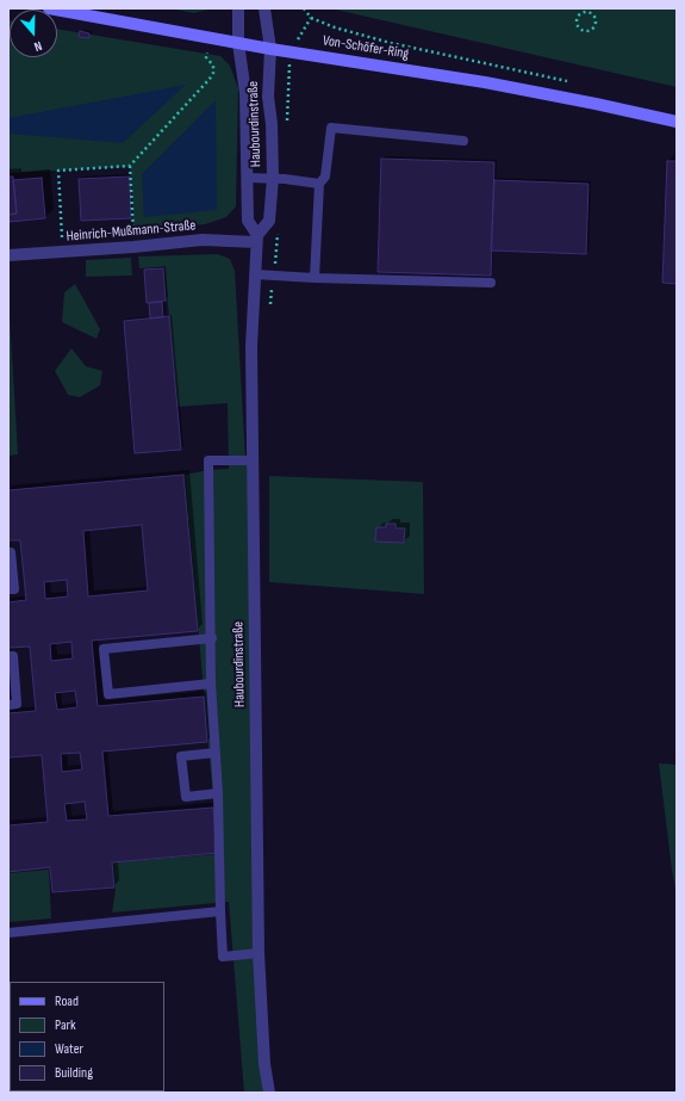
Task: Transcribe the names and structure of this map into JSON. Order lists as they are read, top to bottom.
{
  "streets": {
    "main road": ["Von-Schöfer-Ring"],
    "street": ["Haubourdinstraße", "Heinrich-Mußmann-Straße"]
  },
  "crossings": [
    ["Von-Schöfer-Ring", "Haubourdinstraße"],
    ["Haubourdinstraße", "Heinrich-Mußmann-Straße"]
  ],
  "legend": [
    "Road",
    "Park",
    "Water",
    "Building"
  ],
  "north": "bottom"
}
